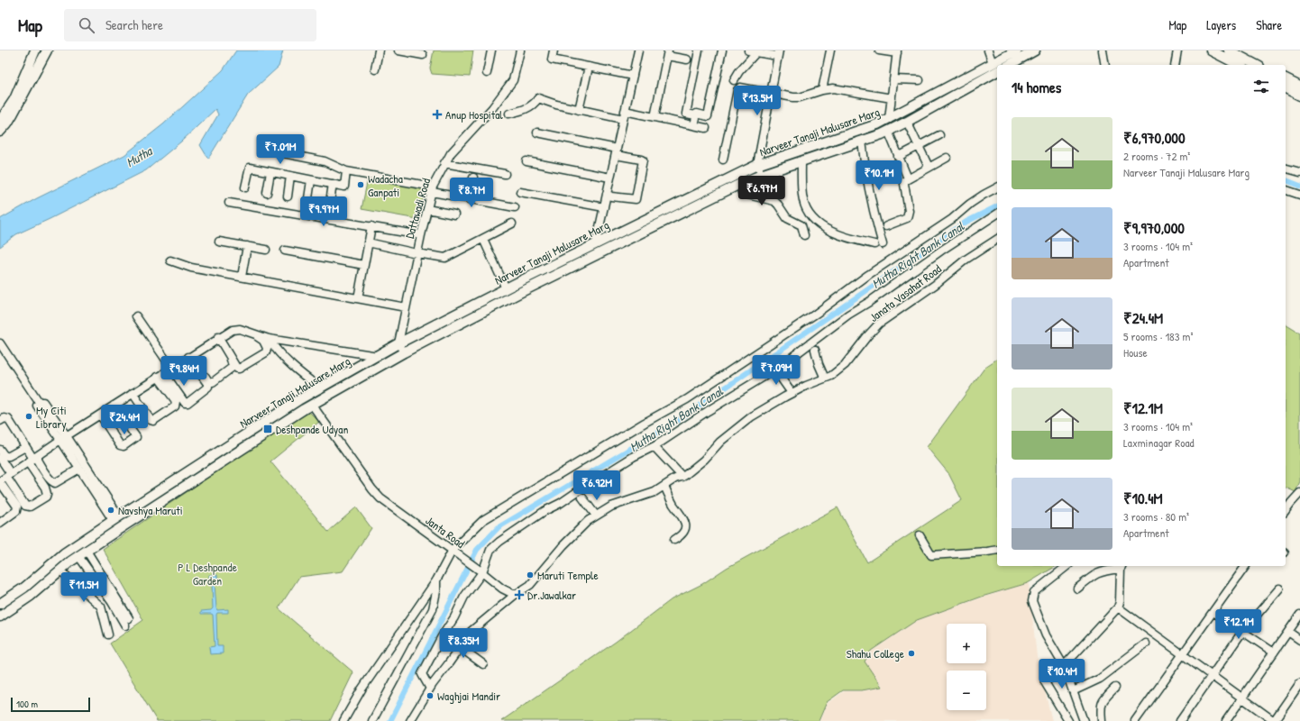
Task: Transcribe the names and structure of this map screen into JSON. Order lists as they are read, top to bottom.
{
  "streets": {
    "main road": ["Narveer Tanaji Malusare Marg"],
    "street": ["Dattawadi Road", "Janata Vasahat Road", "Janta Road"]
  },
  "crossings": [
    ["Narveer Tanaji Malusare Marg", "Dattawadi Road"],
    ["Narveer Tanaji Malusare Marg", "Janta Road"]
  ],
  "water": ["Mutha", "Mutha Right Bank Canal"],
  "parks": ["P L Deshpande Garden"],
  "places": {
    "health": ["Anup Hospital", "Dr.Jawalkar"],
    "other": [
      "Wadacha Ganpati",
      "My Citi Library",
      "Navshya Maruti",
      "Maruti Temple",
      "Shahu College",
      "Waghjai Mandir"
    ],
    "transit": ["Deshpande Udyan"]
  },
  "scale_bar": "100 m",
  "page": {
    "header": "Map",
    "search": "Search here",
    "nav": ["Map", "Layers", "Share"],
    "heading": "14 homes",
    "price": [
      "₹13.5M",
      "₹7.01M",
      "₹10.1M",
      "₹6.97M",
      "₹8.7M",
      "₹9.97M",
      "₹7.09M",
      "₹9.84M",
      "₹24.4M",
      "₹6.92M",
      "₹11.5M",
      "₹12.1M",
      "₹8.35M",
      "₹10.4M"
    ],
    "list": [
      {
        "name": "₹6,970,000",
        "note": "2 rooms · 72 m² · Narveer Tanaji Malusare Marg"
      },
      {
        "name": "₹9,970,000",
        "note": "3 rooms · 104 m² · Apartment"
      },
      {
        "name": "₹24.4M",
        "note": "5 rooms · 183 m² · House"
      },
      {
        "name": "₹12.1M",
        "note": "3 rooms · 104 m² · Laxminagar Road"
      },
      {
        "name": "₹10.4M",
        "note": "3 rooms · 80 m² · Apartment"
      }
    ],
    "map_buttons": ["+", "−"],
    "scale": "100 m"
  }
}
